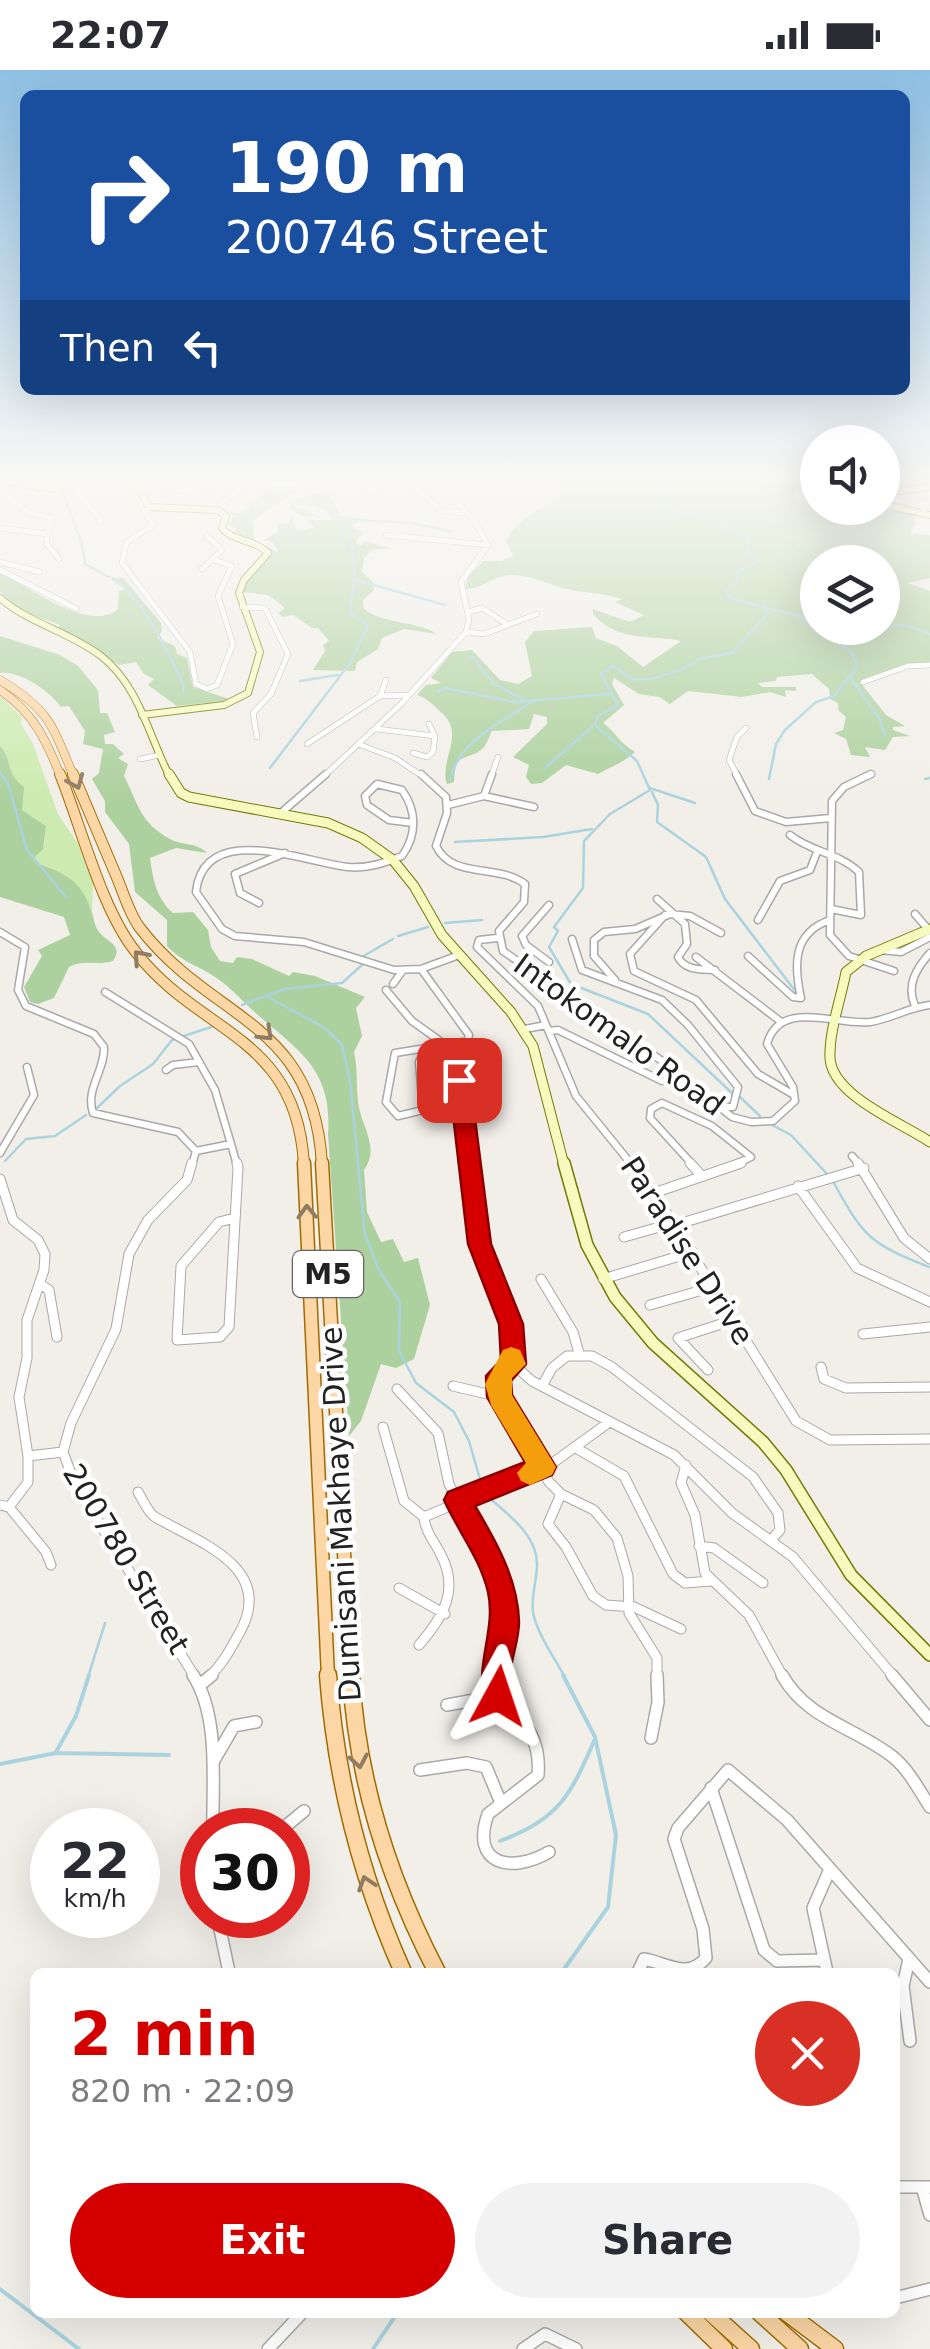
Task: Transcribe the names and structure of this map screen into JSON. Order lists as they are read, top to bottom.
{
  "streets": {
    "main road": ["M5", "Dumisani Makhaye Drive"],
    "street": ["Intokomalo Road", "Paradise Drive", "200780 Street"]
  },
  "crossings": [
    ["Intokomalo Road", "Paradise Drive"]
  ],
  "page": {
    "status": "22:07",
    "turn": ["190 m", "200746 Street"],
    "then": "Then",
    "speed": "22 km/h",
    "limit": "30",
    "heading": ["2 min", "820 m · 22:09"],
    "buttons": ["Exit", "Share"]
  }
}
